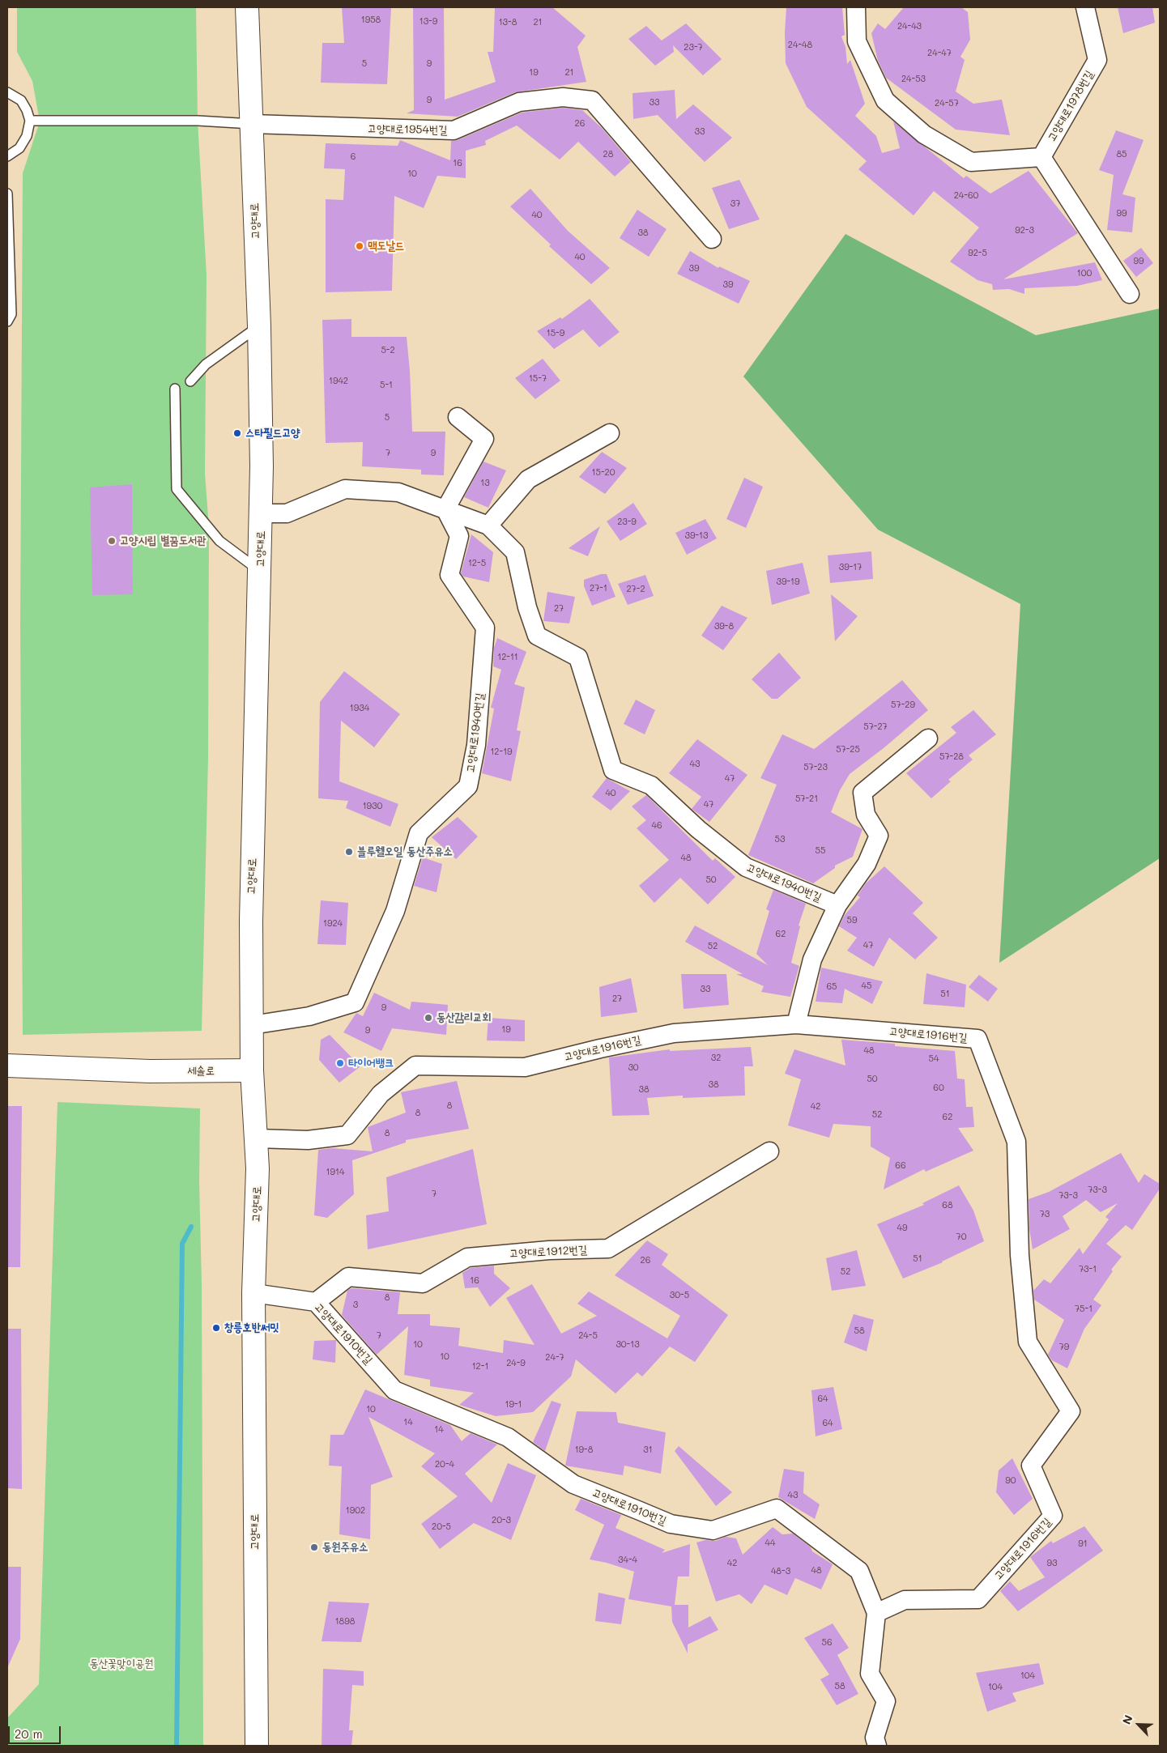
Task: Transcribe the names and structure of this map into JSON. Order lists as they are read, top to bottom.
{
  "streets": {
    "main road": ["고양대로", "세솔로"],
    "street": [
      "고양대로1978번길",
      "고양대로1954번길",
      "고양대로1940번길",
      "고양대로1916번길",
      "고양대로1912번길",
      "고양대로1910번길"
    ]
  },
  "crossings": [
    ["고양대로1954번길", "고양대로"],
    ["고양대로", "고양대로1940번길"],
    ["고양대로", "고양대로1916번길"],
    ["고양대로", "세솔로"],
    ["고양대로", "고양대로1910번길"],
    ["고양대로1916번길", "고양대로1910번길"],
    ["고양대로1912번길", "고양대로1910번길"]
  ],
  "parks": ["동산꽃맞이공원"],
  "places": [
    "맥도날드",
    "스타필드고양",
    "고양시립 별꿈도서관",
    "블루웰오일 동산주유소",
    "동산감리교회",
    "타이어뱅크",
    "창릉호반써밋",
    "동원주유소"
  ],
  "house_numbers": [
    "1958",
    "13-9",
    "13-8",
    "21",
    "24-43",
    "24-48",
    "23-7",
    "24-47",
    "5",
    "9",
    "19",
    "21",
    "24-53",
    "9",
    "33",
    "24-57",
    "26",
    "33",
    "28",
    "85",
    "6",
    "16",
    "10",
    "24-60",
    "37",
    "99",
    "40",
    "92-3",
    "38",
    "92-5",
    "40",
    "99",
    "39",
    "100",
    "39",
    "15-9",
    "5-2",
    "15-7",
    "1942",
    "5-1",
    "5",
    "7",
    "9",
    "15-20",
    "13",
    "23-9",
    "39-13",
    "12-5",
    "39-17",
    "39-19",
    "27-1",
    "27-2",
    "27",
    "39-8",
    "12-11",
    "57-29",
    "1934",
    "57-27",
    "57-25",
    "12-19",
    "57-28",
    "43",
    "57-23",
    "47",
    "40",
    "57-21",
    "47",
    "1930",
    "46",
    "53",
    "55",
    "48",
    "50",
    "59",
    "1924",
    "62",
    "47",
    "52",
    "45",
    "65",
    "33",
    "51",
    "27",
    "9",
    "19",
    "9",
    "48",
    "32",
    "54",
    "30",
    "50",
    "38",
    "60",
    "38",
    "8",
    "42",
    "8",
    "52",
    "62",
    "8",
    "66",
    "1914",
    "73-3",
    "7",
    "73-3",
    "68",
    "73",
    "49",
    "70",
    "51",
    "26",
    "73-1",
    "52",
    "16",
    "30-5",
    "8",
    "3",
    "75-1",
    "58",
    "7",
    "24-5",
    "10",
    "30-13",
    "79",
    "10",
    "24-7",
    "24-9",
    "12-1",
    "64",
    "19-1",
    "10",
    "14",
    "64",
    "14",
    "19-8",
    "31",
    "20-4",
    "90",
    "43",
    "1902",
    "20-3",
    "20-5",
    "44",
    "91",
    "34-4",
    "42",
    "93",
    "48",
    "48-3",
    "1898",
    "56",
    "104",
    "58",
    "104"
  ],
  "scale_bar": "20 m",
  "north": "top left"
}
